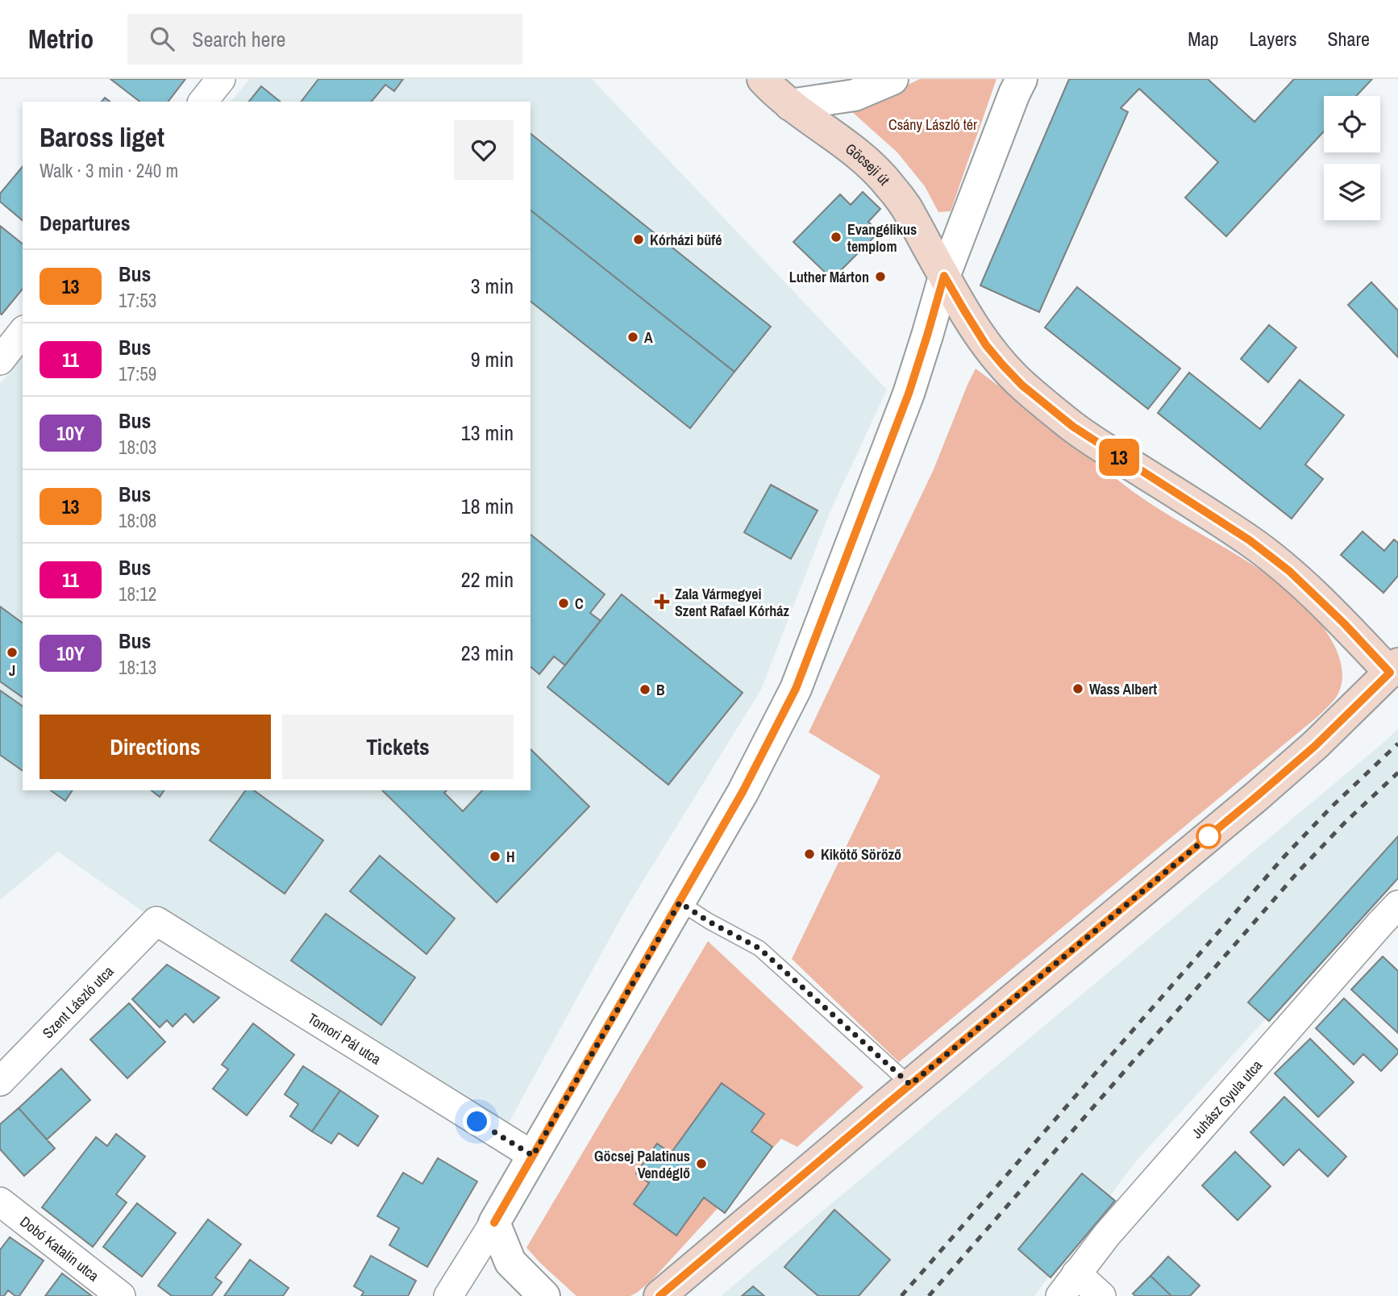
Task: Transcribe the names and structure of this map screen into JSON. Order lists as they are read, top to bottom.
{
  "streets": {
    "main road": ["Göcseji út"],
    "street": [
      "Szent László utca",
      "Tomori Pál utca",
      "Juhász Gyula utca",
      "Dobó Katalin utca"
    ]
  },
  "crossings": [
    ["Szent László utca", "Tomori Pál utca"]
  ],
  "parks": ["Csány László tér"],
  "places": {
    "other": [
      "Evangélikus templom",
      "Kórházi büfé",
      "Luther Márton",
      "A",
      "C",
      "J",
      "Wass Albert",
      "B",
      "Kikötő Söröző",
      "H",
      "Göcsej Palatinus Vendéglő"
    ],
    "health": ["Zala Vármegyei Szent Rafael Kórház"]
  },
  "lines": ["bus line 13"],
  "page": {
    "header": "Metrio",
    "search": "Search here",
    "nav": ["Map", "Layers", "Share"],
    "on_map": "13",
    "heading": [
      ["Baross liget", "Walk · 3 min · 240 m"],
      "Departures"
    ],
    "list": [
      {
        "mark": "13",
        "name": "Bus",
        "note": "17:53",
        "value": "3 min"
      },
      {
        "mark": "11",
        "name": "Bus",
        "note": "17:59",
        "value": "9 min"
      },
      {
        "mark": "10Y",
        "name": "Bus",
        "note": "18:03",
        "value": "13 min"
      },
      {
        "mark": "13",
        "name": "Bus",
        "note": "18:08",
        "value": "18 min"
      },
      {
        "mark": "11",
        "name": "Bus",
        "note": "18:12",
        "value": "22 min"
      },
      {
        "mark": "10Y",
        "name": "Bus",
        "note": "18:13",
        "value": "23 min"
      }
    ],
    "buttons": ["Directions", "Tickets"]
  }
}
